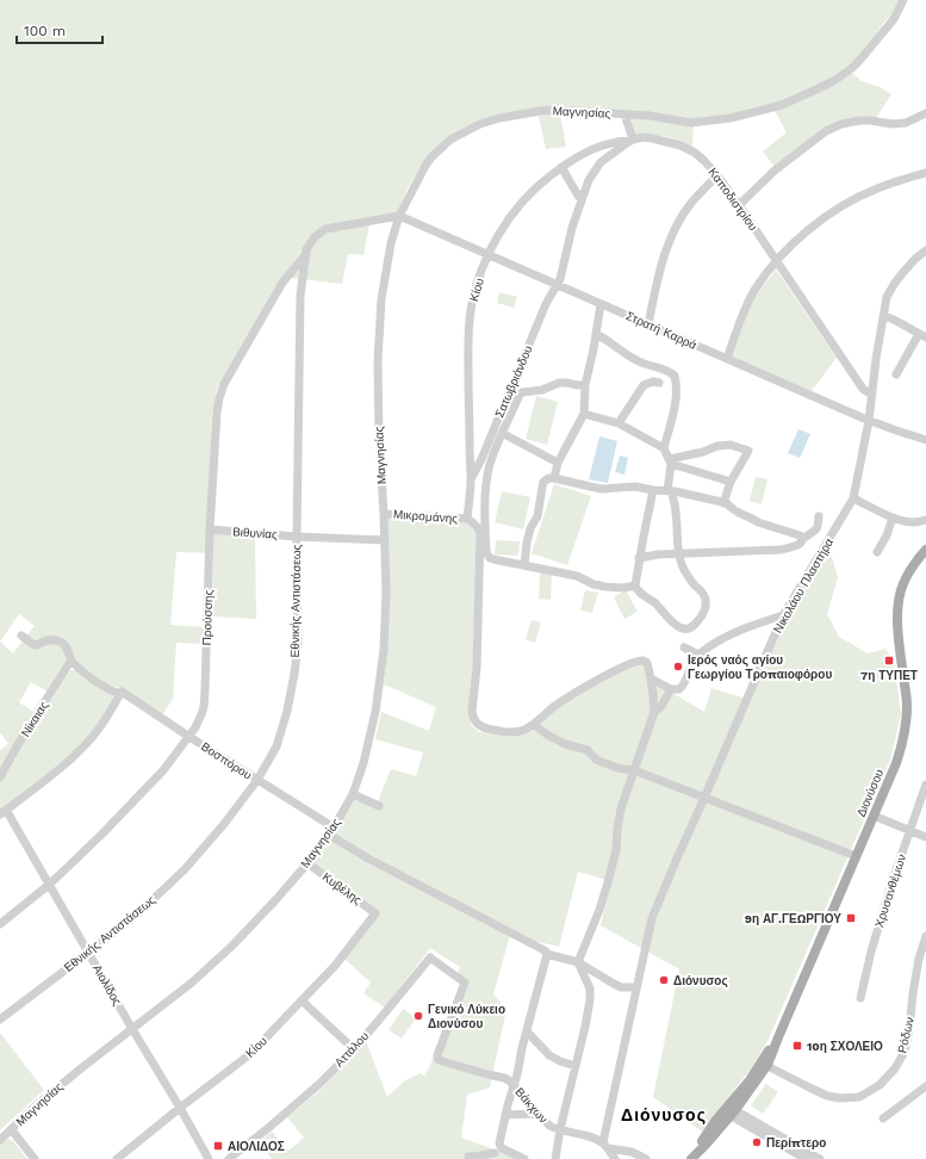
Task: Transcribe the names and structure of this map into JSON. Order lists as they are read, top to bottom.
{
  "streets": {
    "main road": ["Διονύσου"],
    "street": [
      "Μαγνησίας",
      "Καποδιστρίου",
      "Κίου",
      "Στρατή Καρρά",
      "Σατωβριάνδου",
      "Μικρομάνης",
      "Βιθυνίας",
      "Νικολάου Πλαστήρα",
      "Εθνικής Αντιστάσεως",
      "Προύσσης",
      "Νίκαιας",
      "Βοσπόρου",
      "Κυβέλης",
      "Χρυσανθέμων",
      "Αιολίδος",
      "Ρόδων",
      "Αττάλου",
      "Βάκχων"
    ]
  },
  "crossings": [
    ["Μαγνησίας", "Στρατή Καρρά"],
    ["Μαγνησίας", "Μικρομάνης"],
    ["Μαγνησίας", "Βιθυνίας"],
    ["Μαγνησίας", "Εθνικής Αντιστάσεως"],
    ["Μαγνησίας", "Βοσπόρου"],
    ["Μαγνησίας", "Κυβέλης"],
    ["Μαγνησίας", "Αιολίδος"],
    ["Καποδιστρίου", "Κίου"],
    ["Καποδιστρίου", "Νικολάου Πλαστήρα"],
    ["Κίου", "Στρατή Καρρά"],
    ["Κίου", "Σατωβριάνδου"],
    ["Κίου", "Μικρομάνης"],
    ["Κίου", "Κυβέλης"],
    ["Κίου", "Αιολίδος"],
    ["Στρατή Καρρά", "Σατωβριάνδου"],
    ["Στρατή Καρρά", "Νικολάου Πλαστήρα"],
    ["Στρατή Καρρά", "Εθνικής Αντιστάσεως"],
    ["Βιθυνίας", "Εθνικής Αντιστάσεως"],
    ["Βιθυνίας", "Προύσσης"],
    ["Νικολάου Πλαστήρα", "Βοσπόρου"],
    ["Νικολάου Πλαστήρα", "Βάκχων"],
    ["Εθνικής Αντιστάσεως", "Προύσσης"],
    ["Εθνικής Αντιστάσεως", "Βοσπόρου"],
    ["Εθνικής Αντιστάσεως", "Αιολίδος"],
    ["Προύσσης", "Βοσπόρου"],
    ["Προύσσης", "Αιολίδος"],
    ["Νίκαιας", "Βοσπόρου"],
    ["Διονύσου", "Ρόδων"],
    ["Αττάλου", "Βάκχων"]
  ],
  "districts": ["Διόνυσος"],
  "places": {
    "transit": [
      "7η ΤΥΠΕΤ",
      "9η ΑΓ.ΓΕΩΡΓΙΟΥ",
      "10η ΣΧΟΛΕΙΟ",
      "ΑΙΟΛΙΔΟΣ"
    ],
    "other": [
      "Ιερός ναός αγίου Γεωργίου Τροπαιοφόρου",
      "Διόνυσος",
      "Γενικό Λύκειο Διονύσου",
      "Περίπτερο"
    ]
  },
  "scale_bar": "100 m"
}
